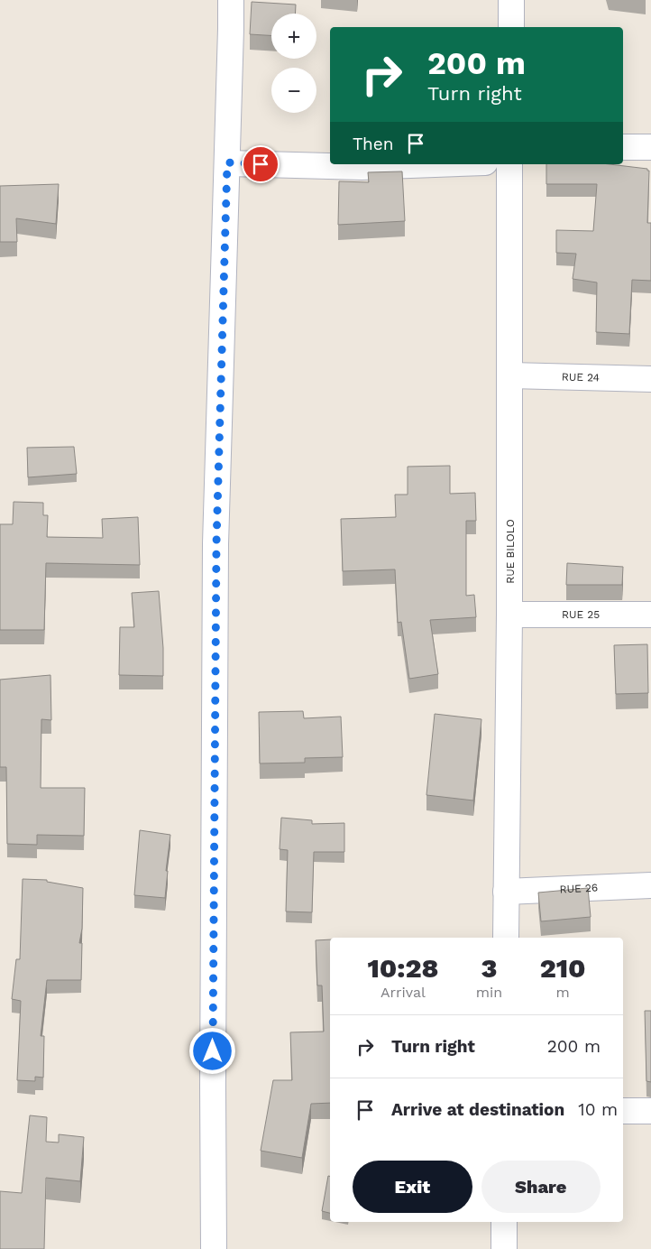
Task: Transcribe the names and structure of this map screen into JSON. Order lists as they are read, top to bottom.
{
  "streets": {
    "street": [
      "RUE 24",
      "RUE BILOLO",
      "RUE 25",
      "RUE 26"
    ]
  },
  "crossings": [
    ["RUE 24", "RUE BILOLO"],
    ["RUE BILOLO", "RUE 25"],
    ["RUE BILOLO", "RUE 26"]
  ],
  "page": {
    "map_buttons": ["+", "−"],
    "turn": ["200 m", "Turn right"],
    "then": "Then",
    "eta": [
      "10:28",
      "Arrival",
      "3",
      "min",
      "210",
      "m"
    ],
    "list": [
      {
        "name": "Turn right",
        "value": "200 m"
      },
      {
        "name": "Arrive at destination",
        "value": "10 m"
      }
    ],
    "buttons": ["Exit", "Share"]
  }
}
